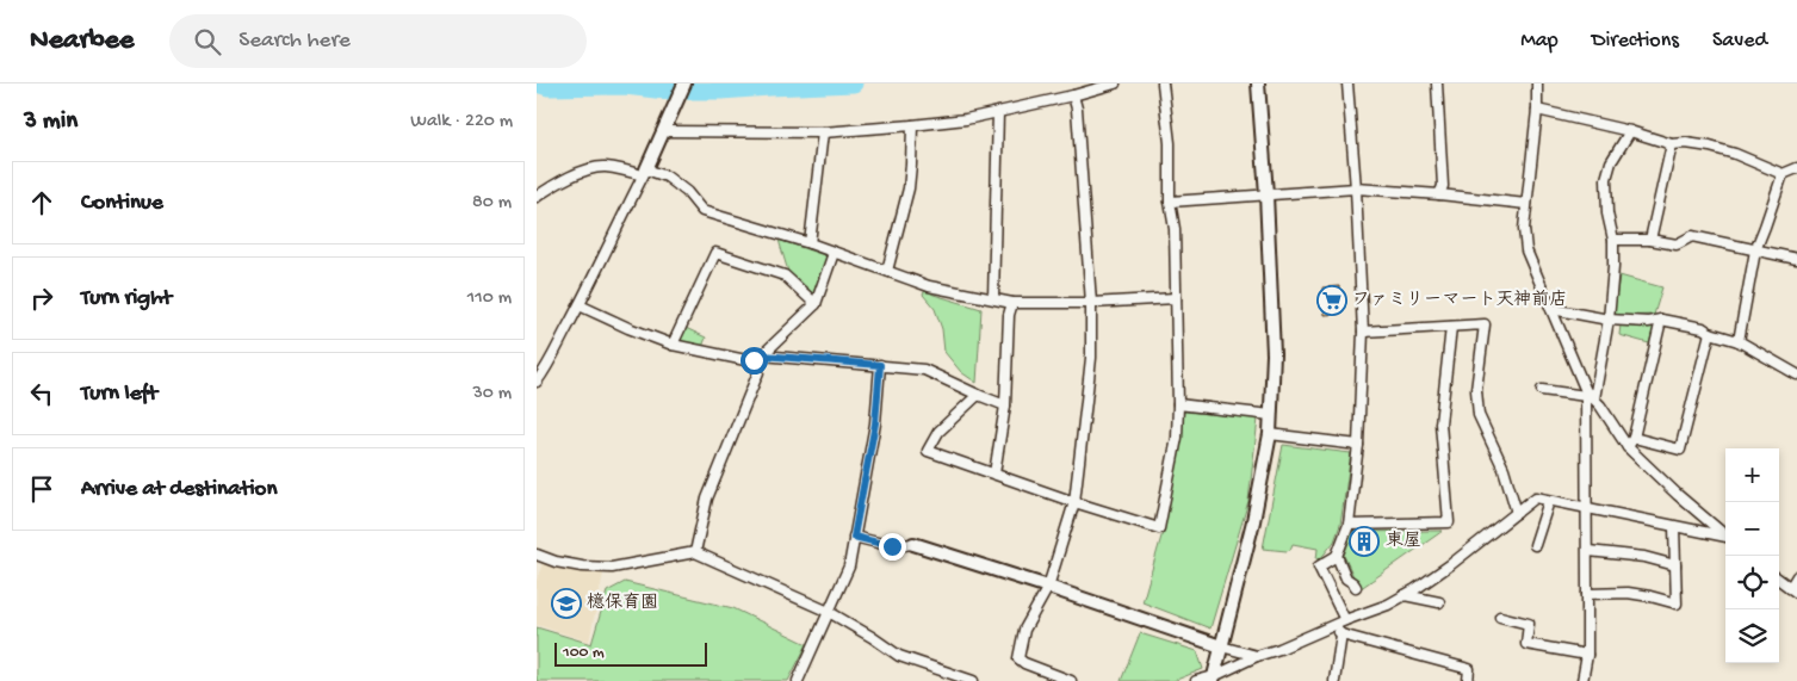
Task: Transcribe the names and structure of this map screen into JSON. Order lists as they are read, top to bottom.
{
  "places": {
    "supermarket": ["ファミリーマート天神前店"],
    "building": ["東屋"],
    "school or university": ["檍保育園"]
  },
  "scale_bar": "100 m",
  "page": {
    "header": "Nearbee",
    "search": "Search here",
    "nav": ["Map", "Directions", "Saved"],
    "heading": ["3 min", "Walk · 220 m"],
    "list": [
      ["Continue", "80 m"],
      ["Turn right", "110 m"],
      ["Turn left", "30 m"],
      "Arrive at destination"
    ],
    "map_buttons": ["+", "−"],
    "scale": "100 m"
  }
}
